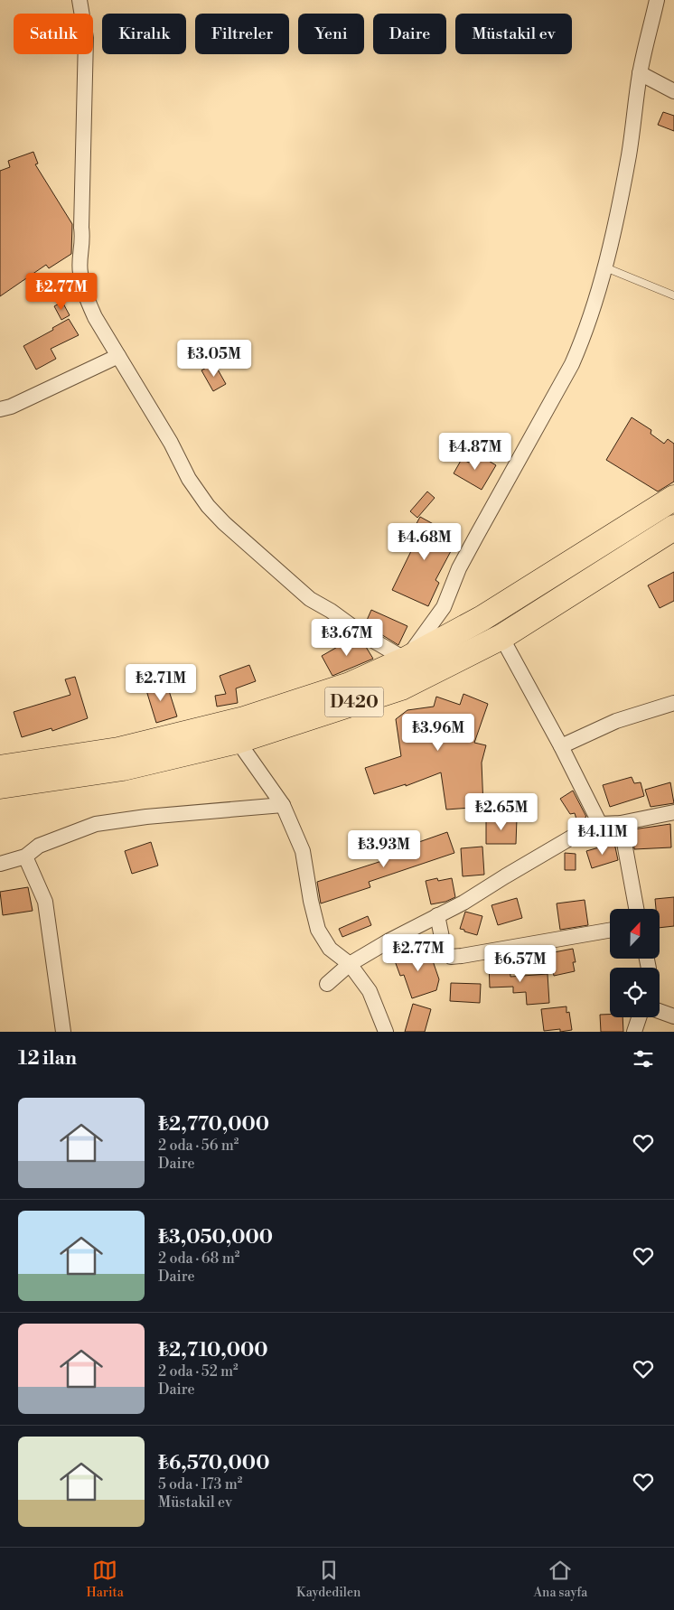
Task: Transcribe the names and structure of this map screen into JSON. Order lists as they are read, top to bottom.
{
  "streets": {
    "highway": ["D420"]
  },
  "north": "top",
  "page": {
    "chip": [
      "Satılık",
      "Kiralık",
      "Filtreler",
      "Yeni",
      "Daire",
      "Müstakil ev"
    ],
    "price": [
      "₺2.77M",
      "₺3.05M",
      "₺4.87M",
      "₺4.68M",
      "₺3.67M",
      "₺2.71M",
      "₺3.96M",
      "₺2.65M",
      "₺4.11M",
      "₺3.93M",
      "₺2.77M",
      "₺6.57M"
    ],
    "heading": "12 ilan",
    "list": [
      {
        "name": "₺2,770,000",
        "note": "2 oda · 56 m² · Daire"
      },
      {
        "name": "₺3,050,000",
        "note": "2 oda · 68 m² · Daire"
      },
      {
        "name": "₺2,710,000",
        "note": "2 oda · 52 m² · Daire"
      },
      {
        "name": "₺6,570,000",
        "note": "5 oda · 173 m² · Müstakil ev"
      }
    ],
    "tabs": ["Harita", "Kaydedilen", "Ana sayfa"]
  }
}
